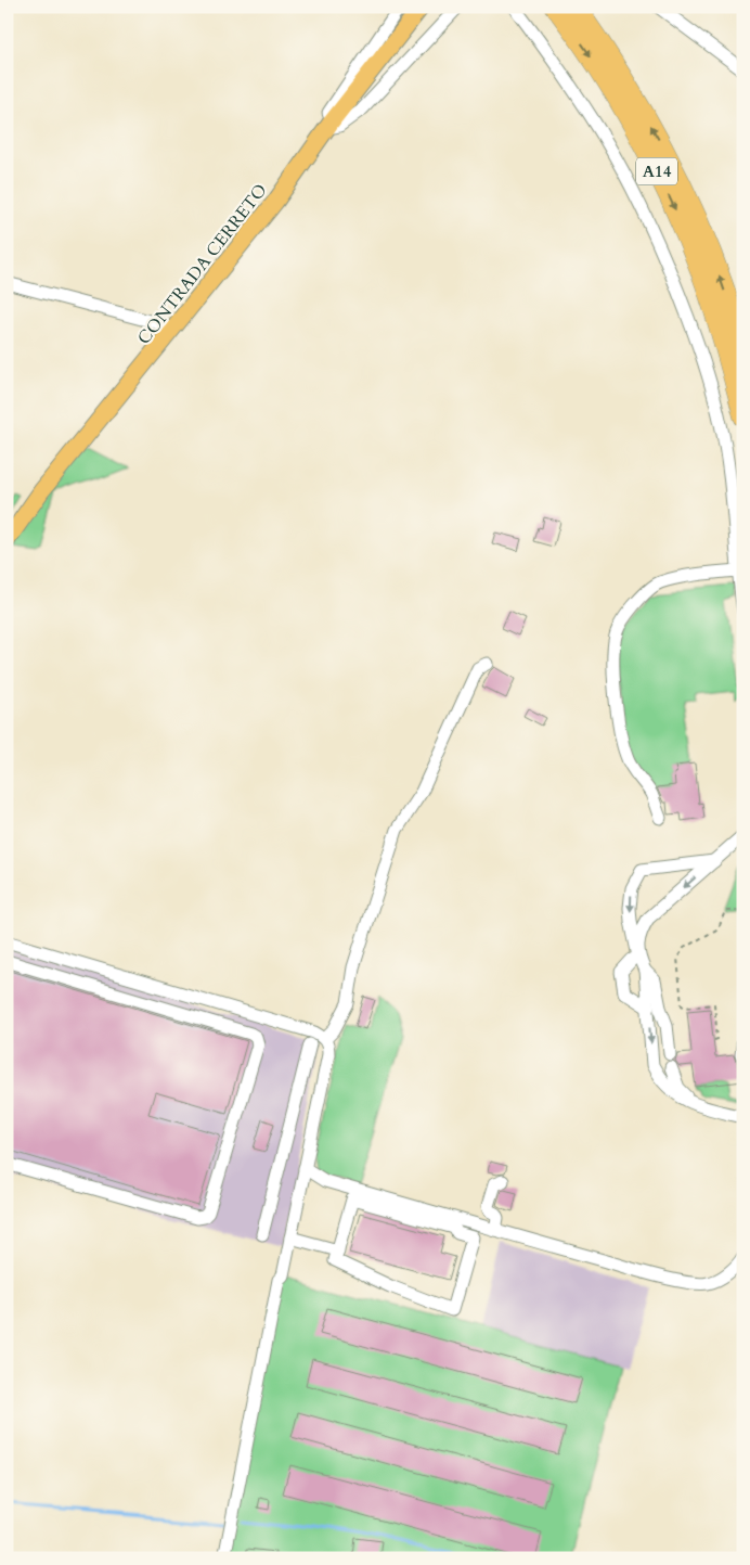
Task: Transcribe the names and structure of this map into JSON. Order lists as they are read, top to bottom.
{
  "streets": {
    "highway": ["A14"],
    "main road": ["CONTRADA CERRETO"]
  }
}
